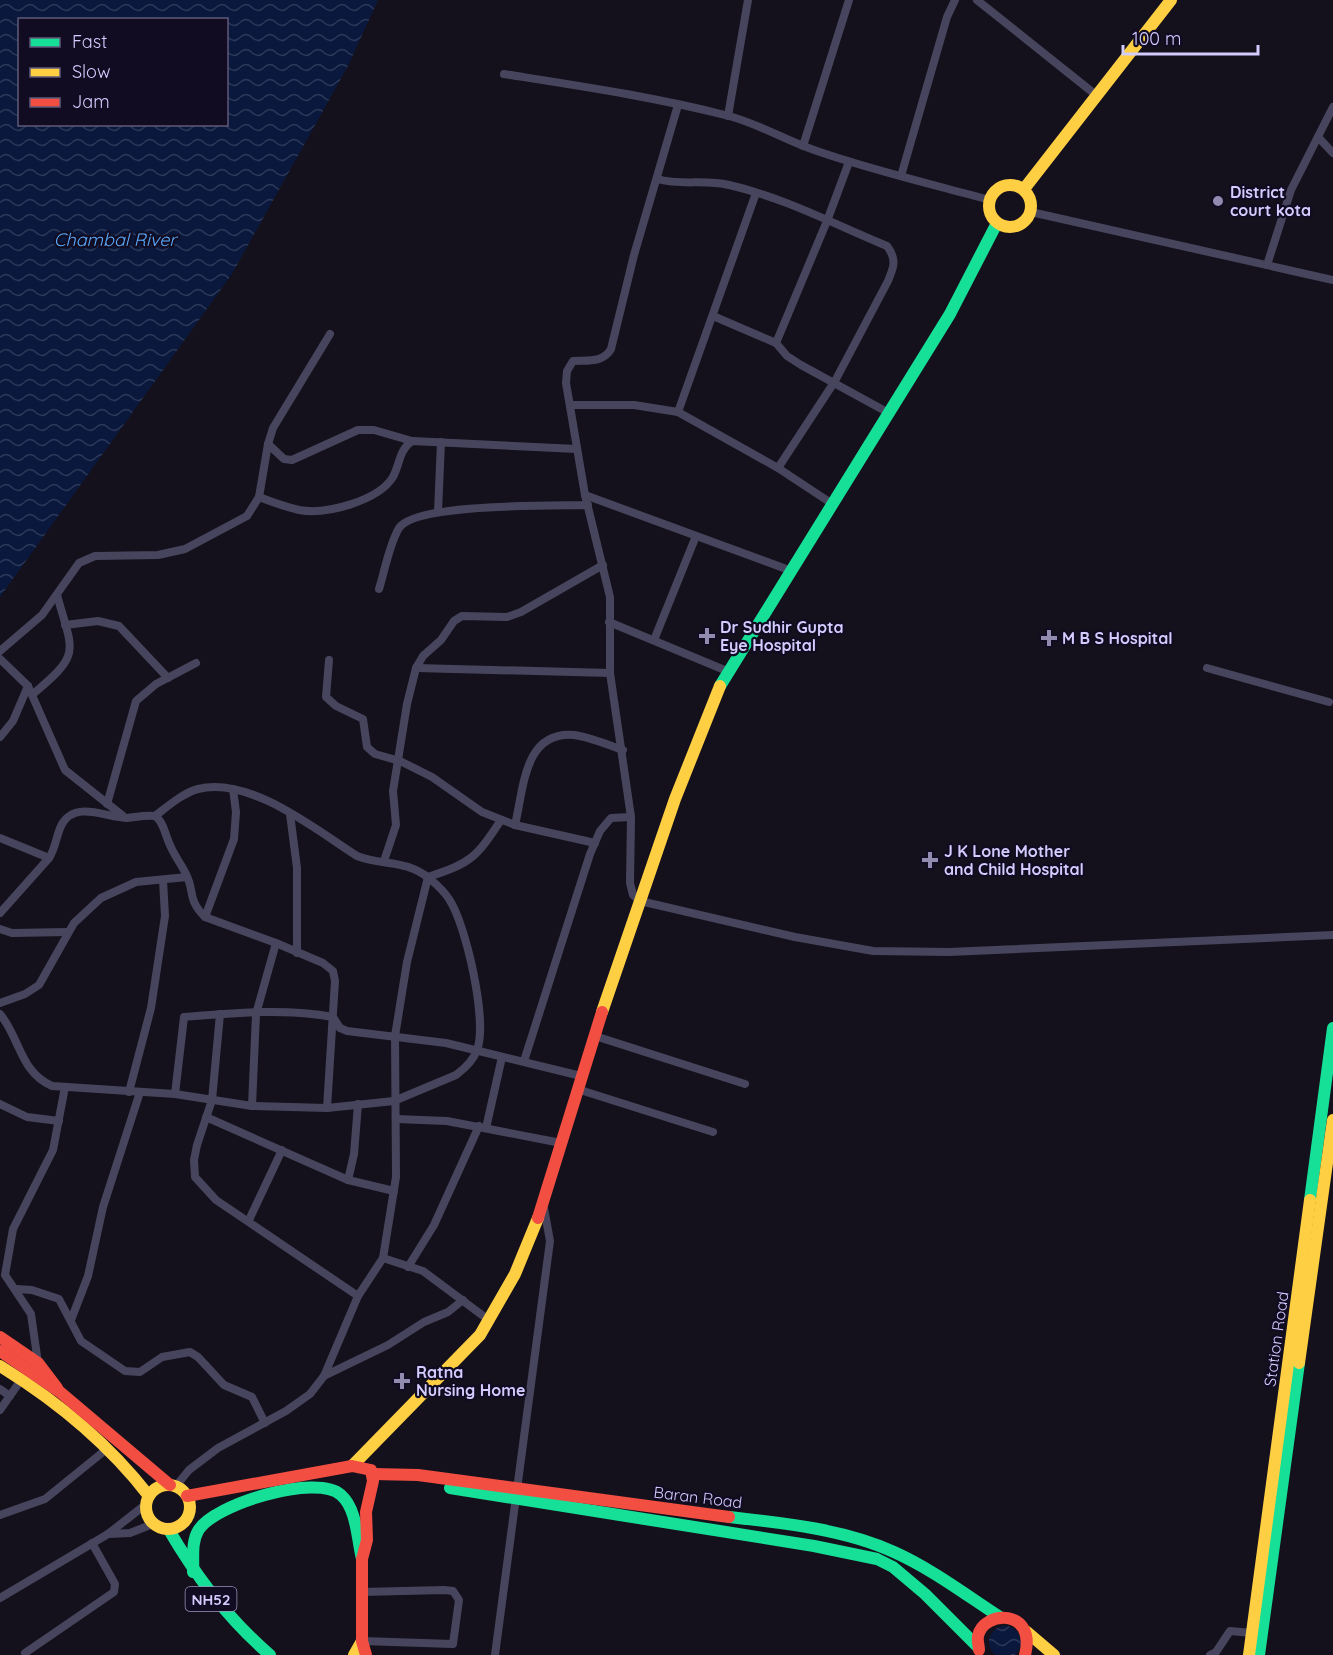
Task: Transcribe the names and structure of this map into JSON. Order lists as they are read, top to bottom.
{
  "streets": {
    "street": ["Station Road", "Baran Road", "NH52"]
  },
  "crossings": [
    ["Baran Road", "NH52"]
  ],
  "water": ["Chambal River"],
  "places": {
    "other": ["District court kota"],
    "health": [
      "Dr Sudhir Gupta Eye Hospital",
      "M B S Hospital",
      "J K Lone Mother and Child Hospital",
      "Ratna Nursing Home"
    ]
  },
  "legend": ["Fast", "Slow", "Jam"],
  "scale_bar": "100 m"
}
